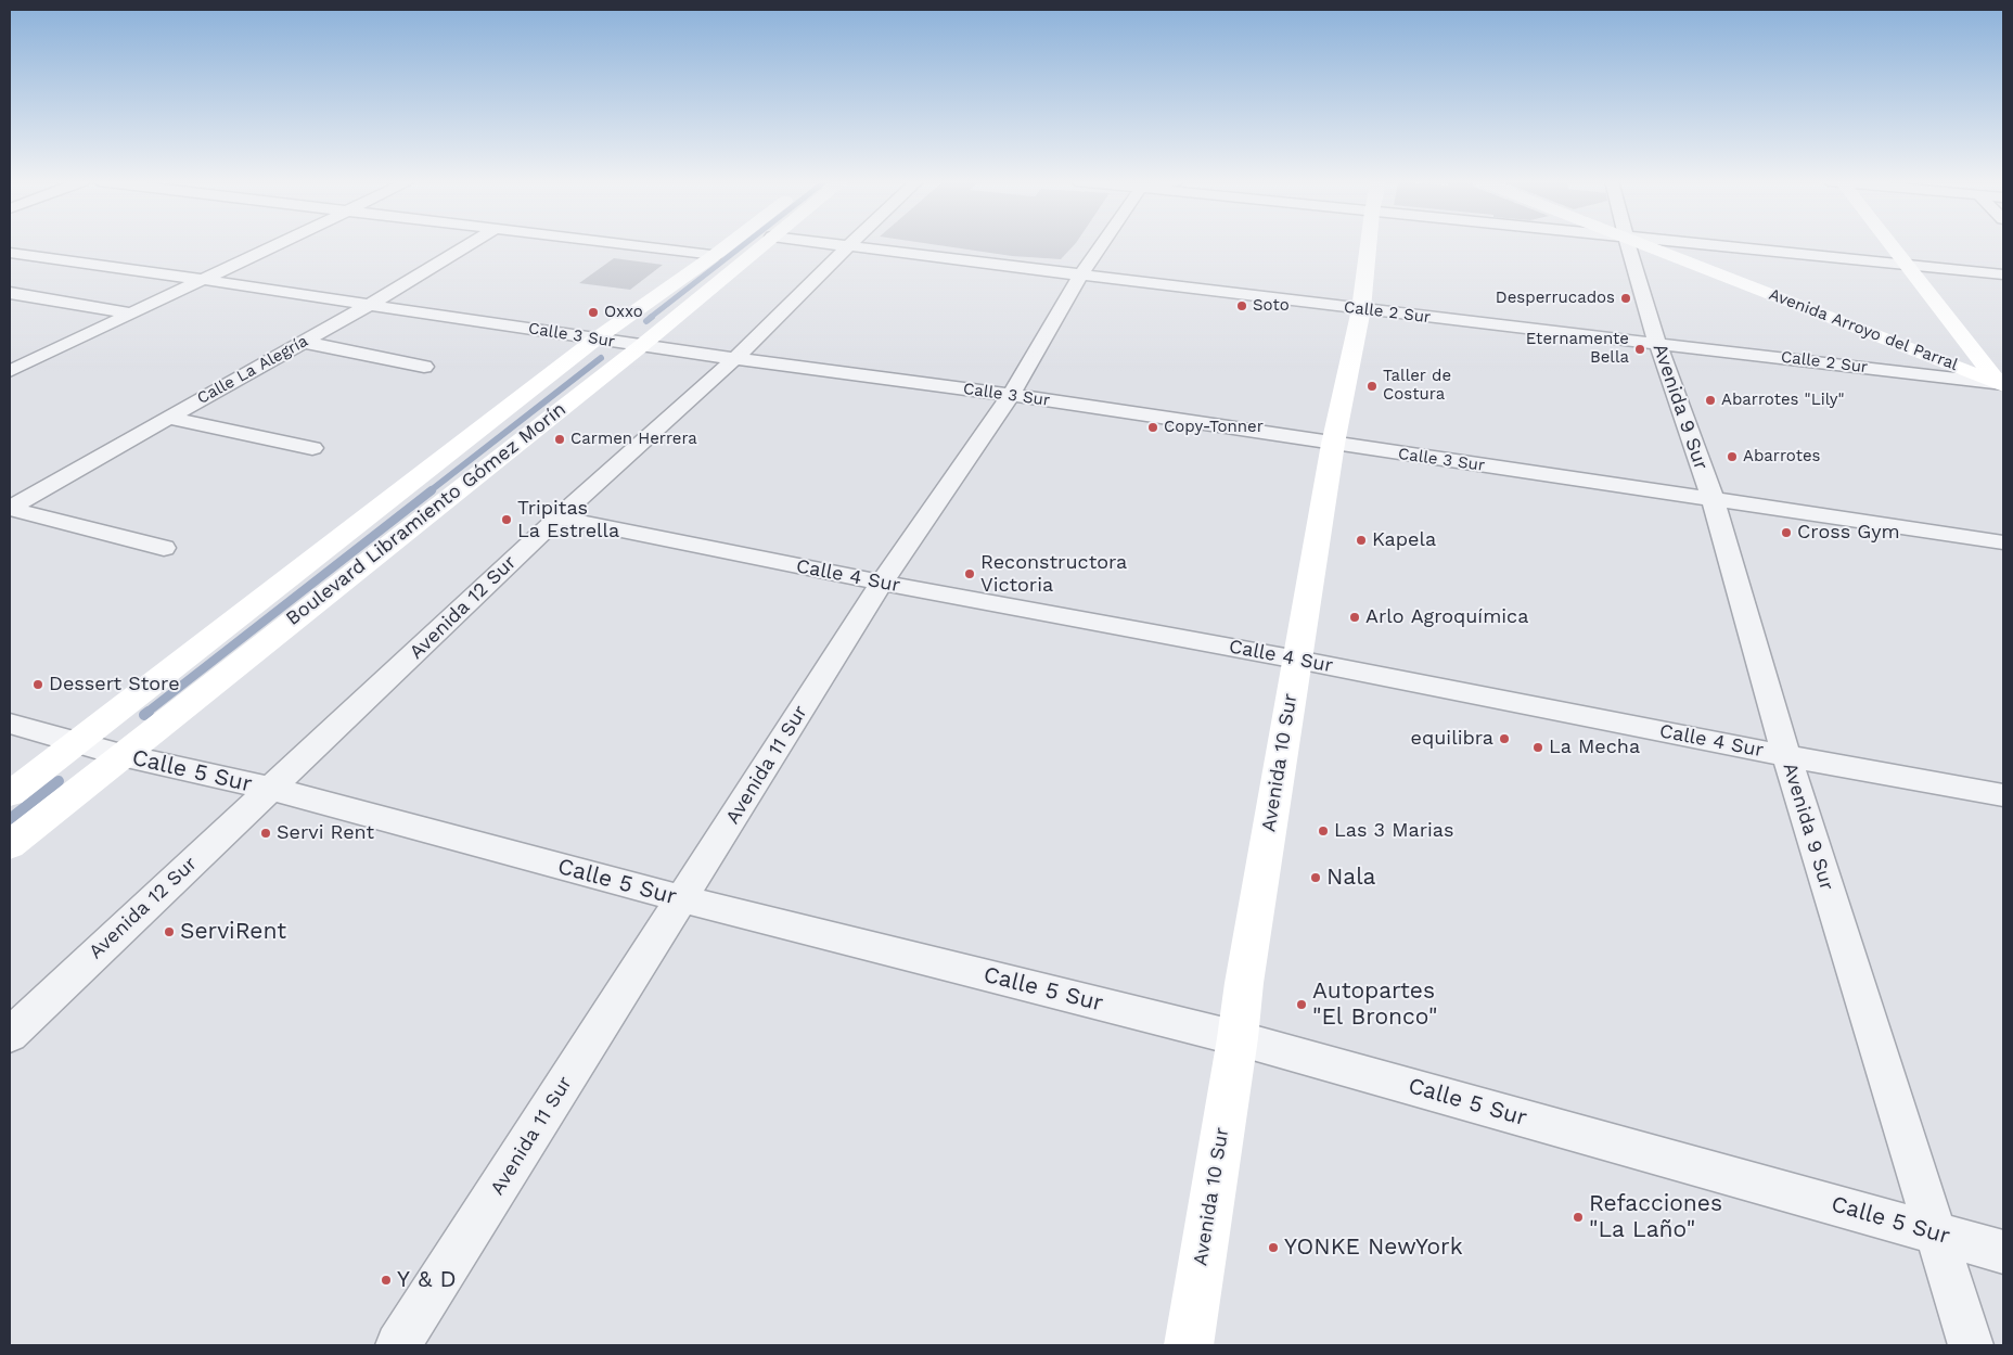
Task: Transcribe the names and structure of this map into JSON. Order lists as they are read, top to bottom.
{
  "streets": {
    "main road": ["Avenida Arroyo del Parral", "Boulevard Libramiento Gómez Morín", "Avenida 10 Sur"],
    "street": [
      "Calle 2 Sur",
      "Calle 3 Sur",
      "Calle La Alegría",
      "Avenida 9 Sur",
      "Calle 4 Sur",
      "Avenida 12 Sur",
      "Avenida 11 Sur",
      "Calle 5 Sur"
    ]
  },
  "crossings": [
    ["Calle 2 Sur", "Avenida Arroyo del Parral"],
    ["Calle 2 Sur", "Avenida 9 Sur"],
    ["Calle 2 Sur", "Avenida 12 Sur"],
    ["Calle 2 Sur", "Avenida 10 Sur"],
    ["Calle 2 Sur", "Avenida 11 Sur"],
    ["Calle 3 Sur", "Calle La Alegría"],
    ["Calle 3 Sur", "Avenida 9 Sur"],
    ["Calle 3 Sur", "Boulevard Libramiento Gómez Morín"],
    ["Calle 3 Sur", "Avenida 12 Sur"],
    ["Calle 3 Sur", "Avenida 10 Sur"],
    ["Calle 3 Sur", "Avenida 11 Sur"],
    ["Avenida 9 Sur", "Calle 4 Sur"],
    ["Avenida 9 Sur", "Calle 5 Sur"],
    ["Boulevard Libramiento Gómez Morín", "Calle 5 Sur"],
    ["Calle 4 Sur", "Avenida 12 Sur"],
    ["Calle 4 Sur", "Avenida 10 Sur"],
    ["Calle 4 Sur", "Avenida 11 Sur"],
    ["Avenida 12 Sur", "Calle 5 Sur"],
    ["Avenida 10 Sur", "Calle 5 Sur"],
    ["Avenida 11 Sur", "Calle 5 Sur"]
  ],
  "places": [
    "Desperrucados",
    "Soto",
    "Oxxo",
    "Eternamente Bella",
    "Taller de Costura",
    "Abarrotes \"Lily\"",
    "Copy-Tonner",
    "Carmen Herrera",
    "Abarrotes",
    "Tripitas La Estrella",
    "Cross Gym",
    "Kapela",
    "Reconstructora Victoria",
    "Arlo Agroquímica",
    "Dessert Store",
    "equilibra",
    "La Mecha",
    "Las 3 Marias",
    "Servi Rent",
    "Nala",
    "ServiRent",
    "Autopartes \"El Bronco\"",
    "Refacciones \"La Laño\"",
    "YONKE NewYork",
    "Y & D"
  ]
}
